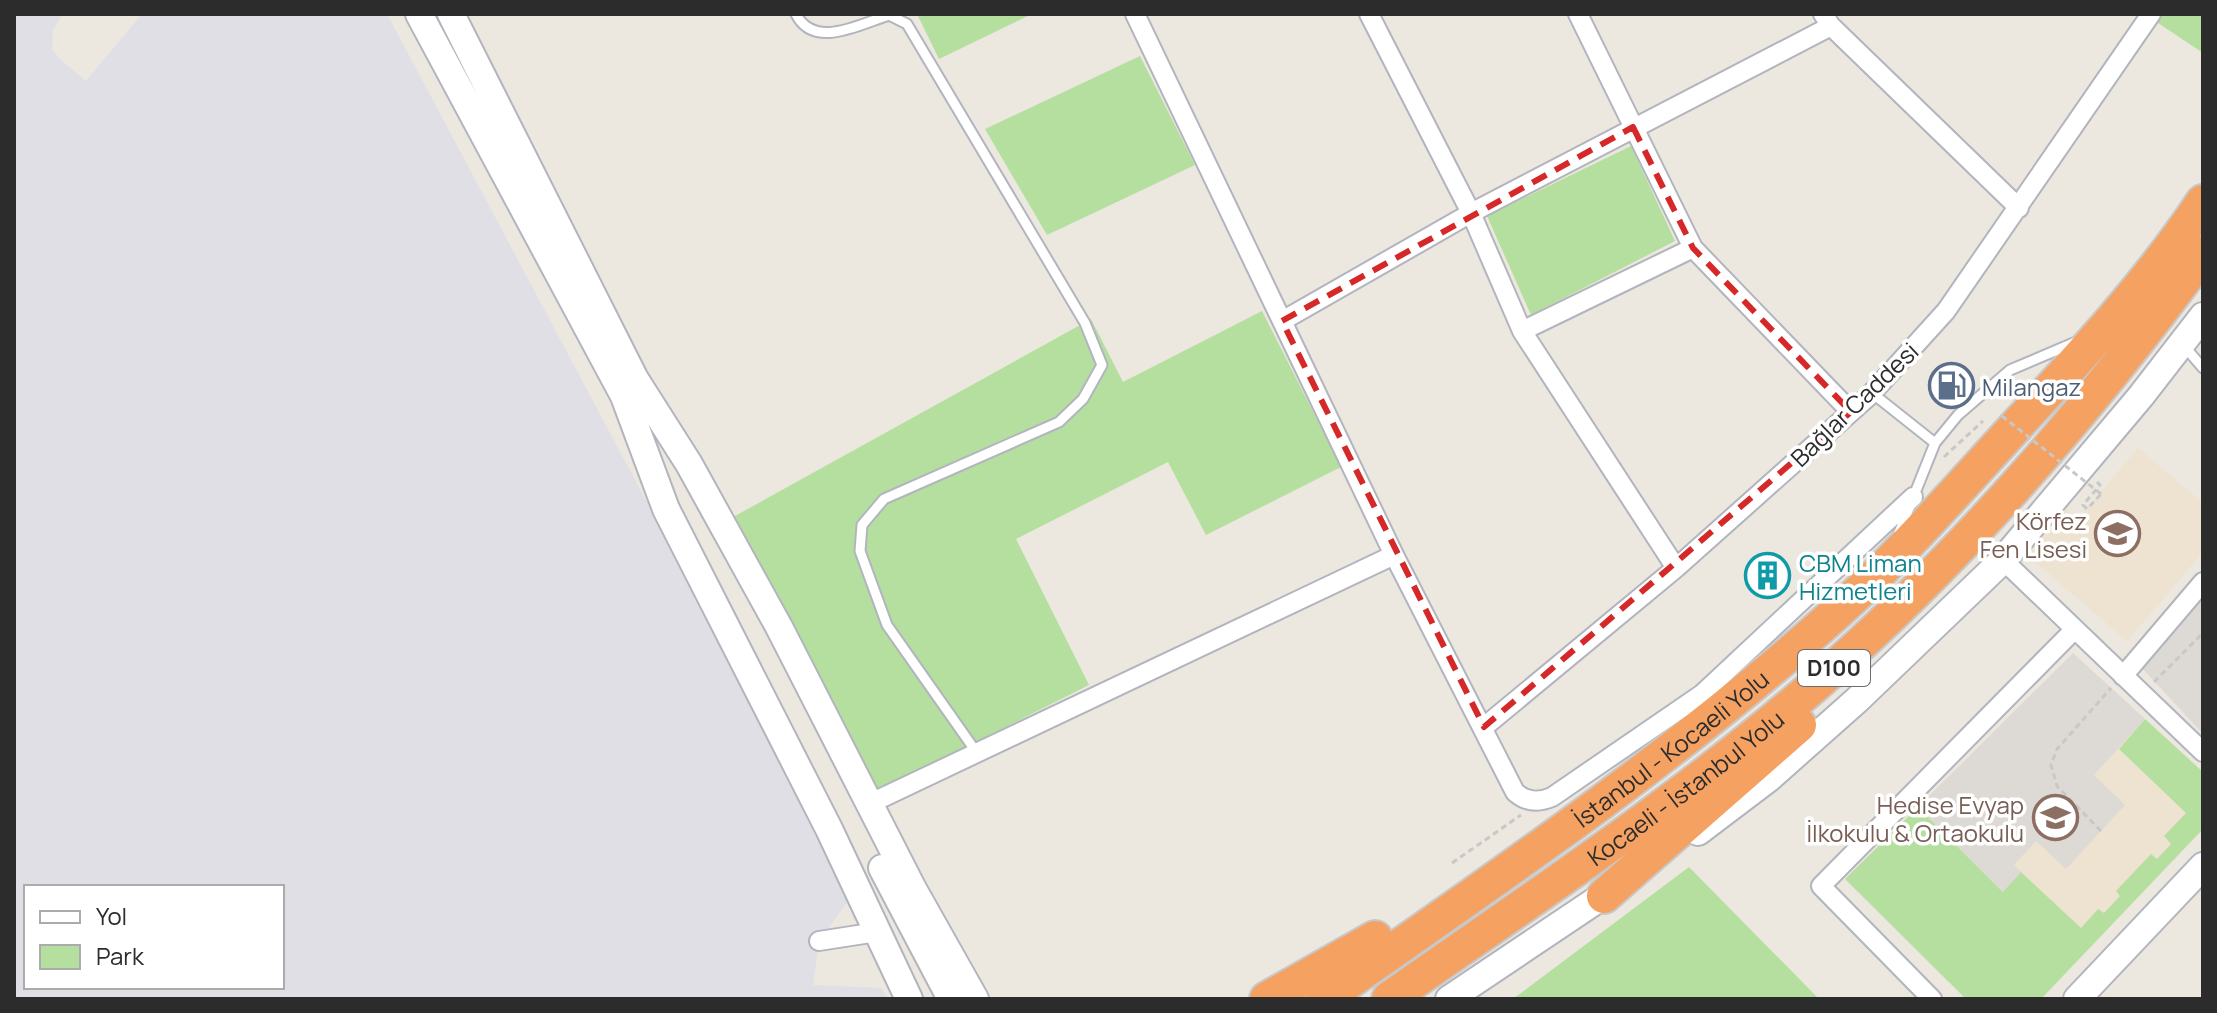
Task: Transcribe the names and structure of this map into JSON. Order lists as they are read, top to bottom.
{
  "streets": {
    "highway": ["D100", "İstanbul - Kocaeli Yolu", "Kocaeli - İstanbul Yolu"],
    "street": ["Bağlar Caddesi"]
  },
  "places": {
    "fuel station": ["Milangaz"],
    "school or university": ["Körfez Fen Lisesi", "Hedise Evyap İlkokulu & Ortaokulu"],
    "building": ["CBM Liman Hizmetleri"]
  },
  "legend": ["Yol", "Park"]
}
